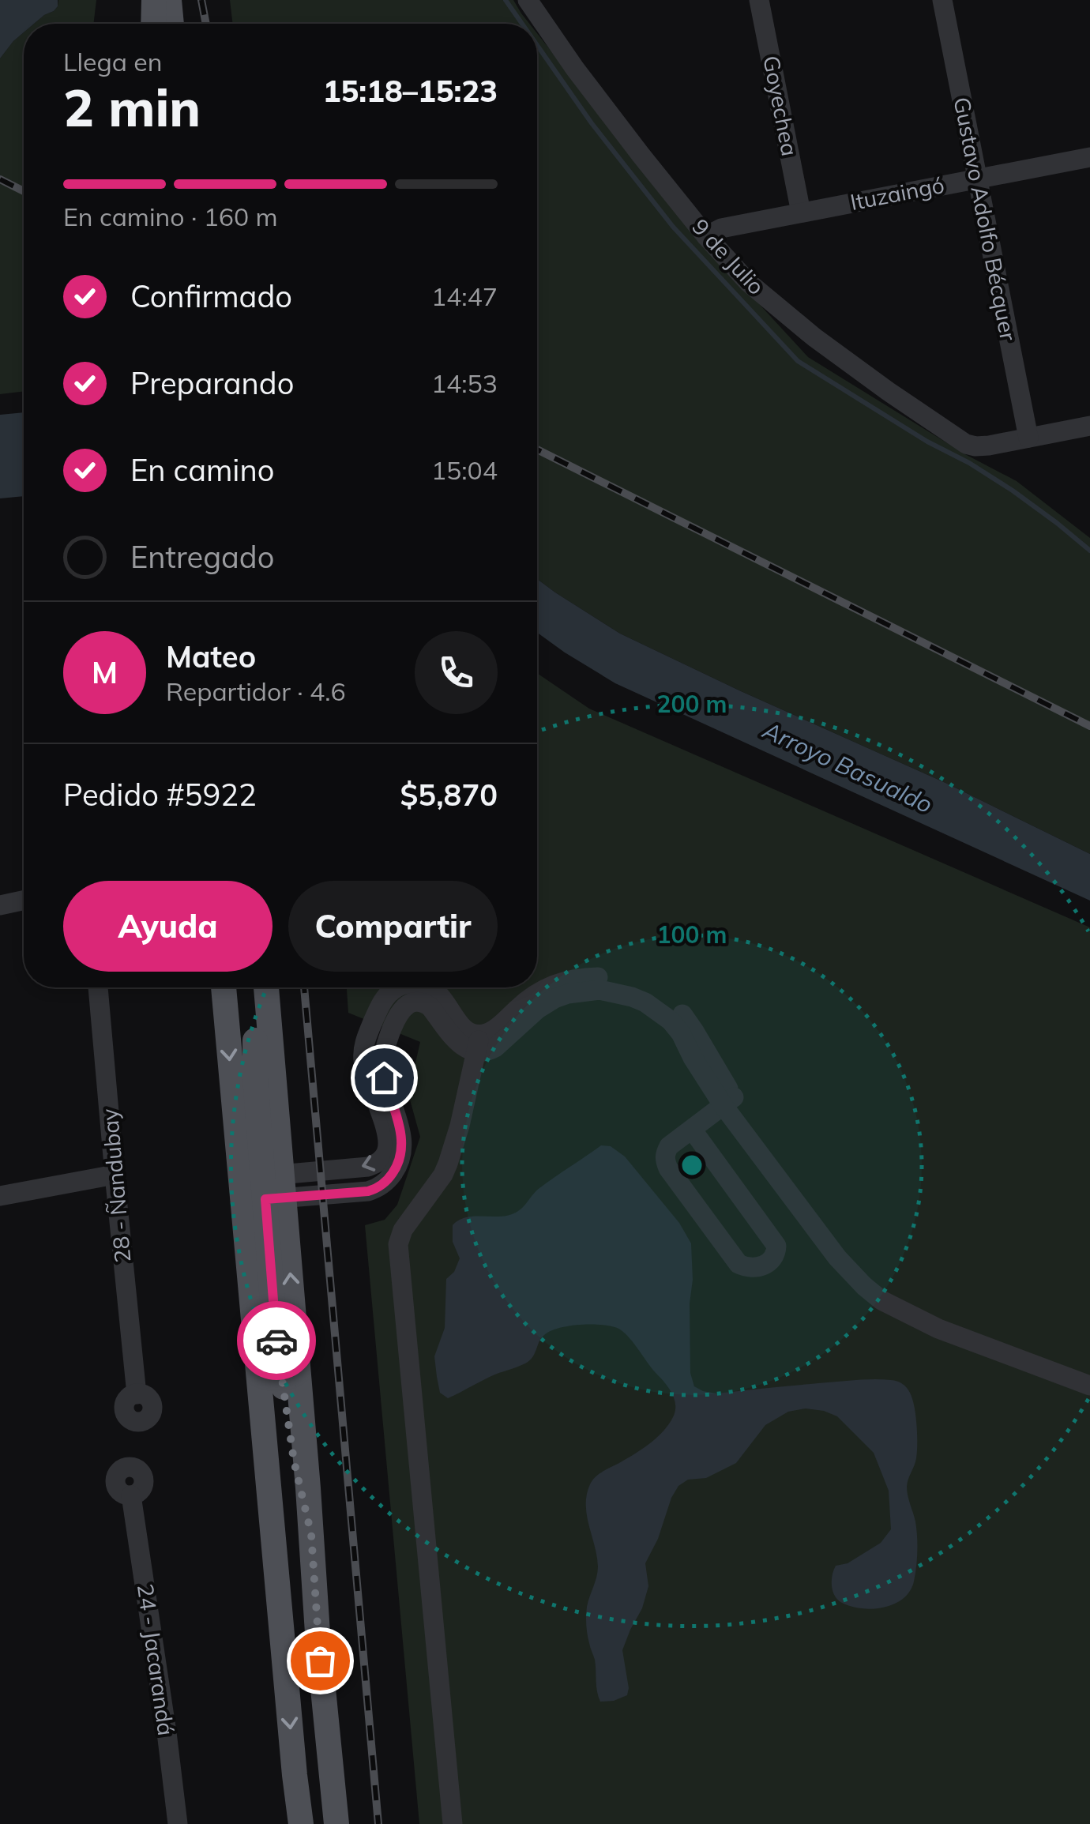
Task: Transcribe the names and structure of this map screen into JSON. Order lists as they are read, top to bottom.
{
  "streets": {
    "street": [
      "Goyechea",
      "Ituzaingó",
      "Gustavo Adolfo Bécquer",
      "9 de Julio",
      "28 - Ñandubay",
      "24 - Jacarandá"
    ]
  },
  "crossings": [
    ["Goyechea", "Ituzaingó"],
    ["Ituzaingó", "Gustavo Adolfo Bécquer"],
    ["Ituzaingó", "9 de Julio"],
    ["Gustavo Adolfo Bécquer", "9 de Julio"]
  ],
  "water": ["Arroyo Basualdo"],
  "page": {
    "heading": ["2 min", "Llega en", "15:18–15:23"],
    "panel": [
      "Mateo",
      "Repartidor · 4.6",
      "Pedido #5922",
      "$5,870"
    ],
    "bar": "En camino · 160 m",
    "list": [
      ["Confirmado", "14:47"],
      ["Preparando", "14:53"],
      ["En camino", "15:04"],
      "Entregado"
    ],
    "round": "M",
    "buttons": ["Ayuda", "Compartir"]
  },
  "rings": ["200 m", "100 m"]
}
